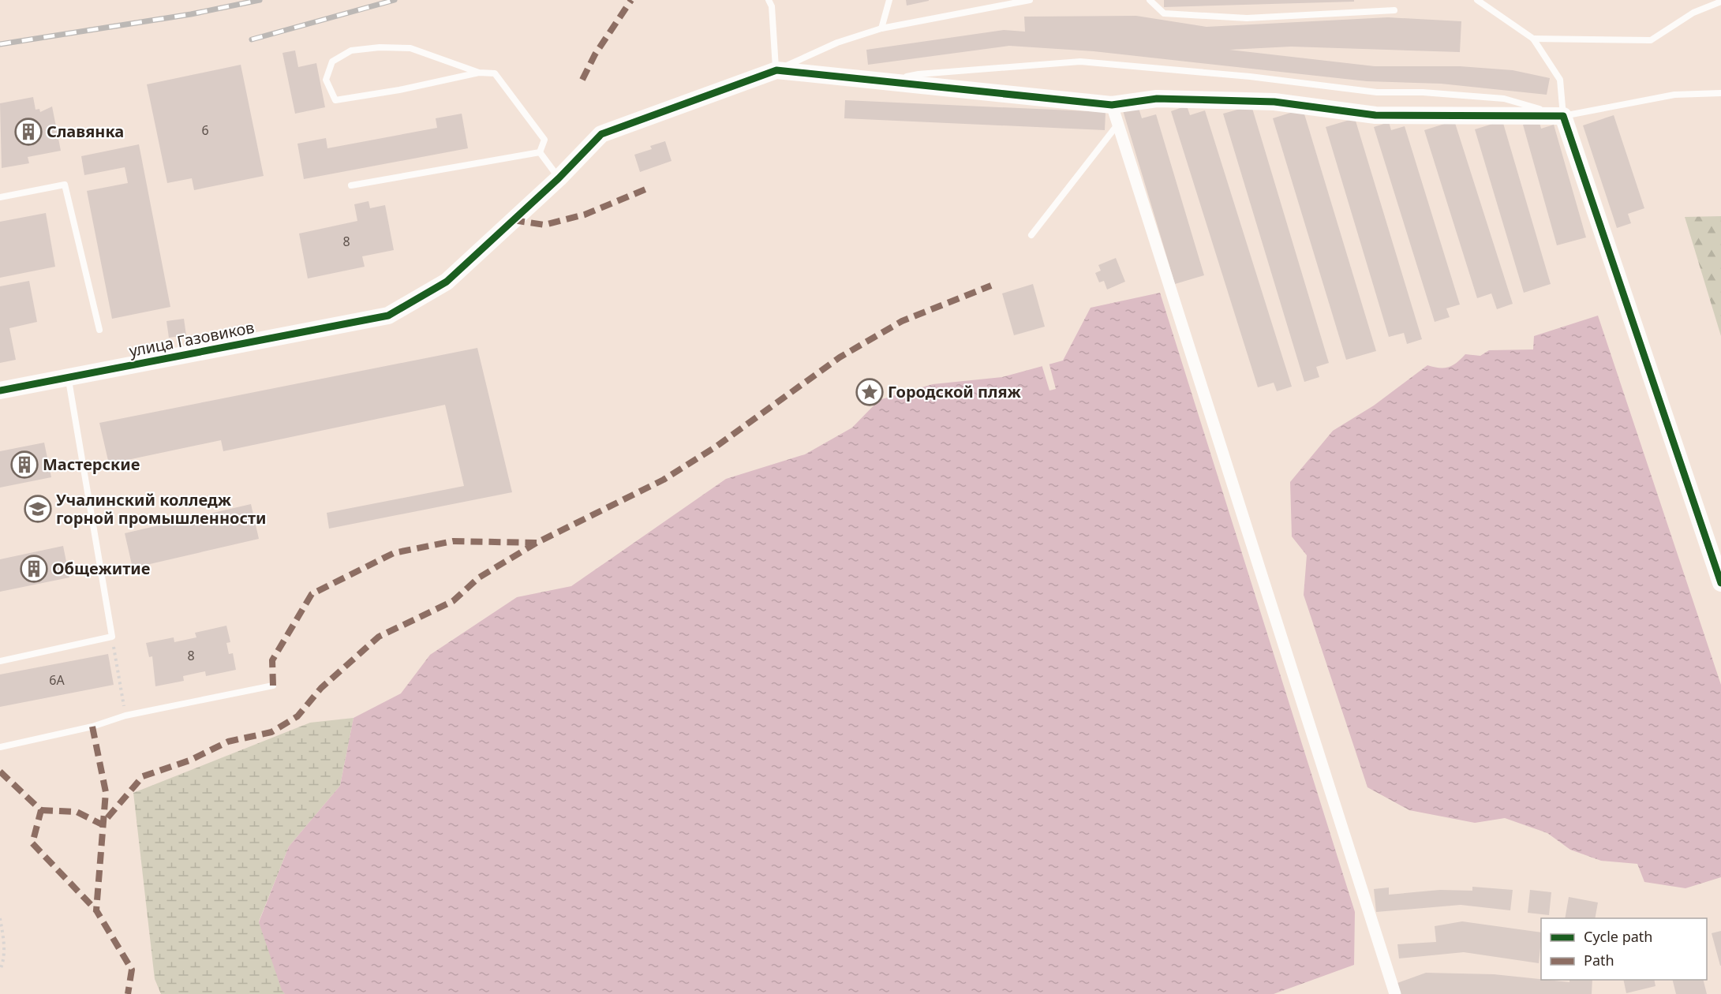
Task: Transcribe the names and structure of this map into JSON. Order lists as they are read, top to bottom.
{
  "streets": {
    "street": ["улица Газовиков"]
  },
  "places": {
    "building": ["Славянка", "Мастерские", "Общежитие"],
    "place": ["Городской пляж"],
    "school or university": ["Учалинский колледж горной промышленности"]
  },
  "house_numbers": [
    "6",
    "8",
    "8",
    "6А"
  ],
  "legend": ["Cycle path", "Path"]
}
